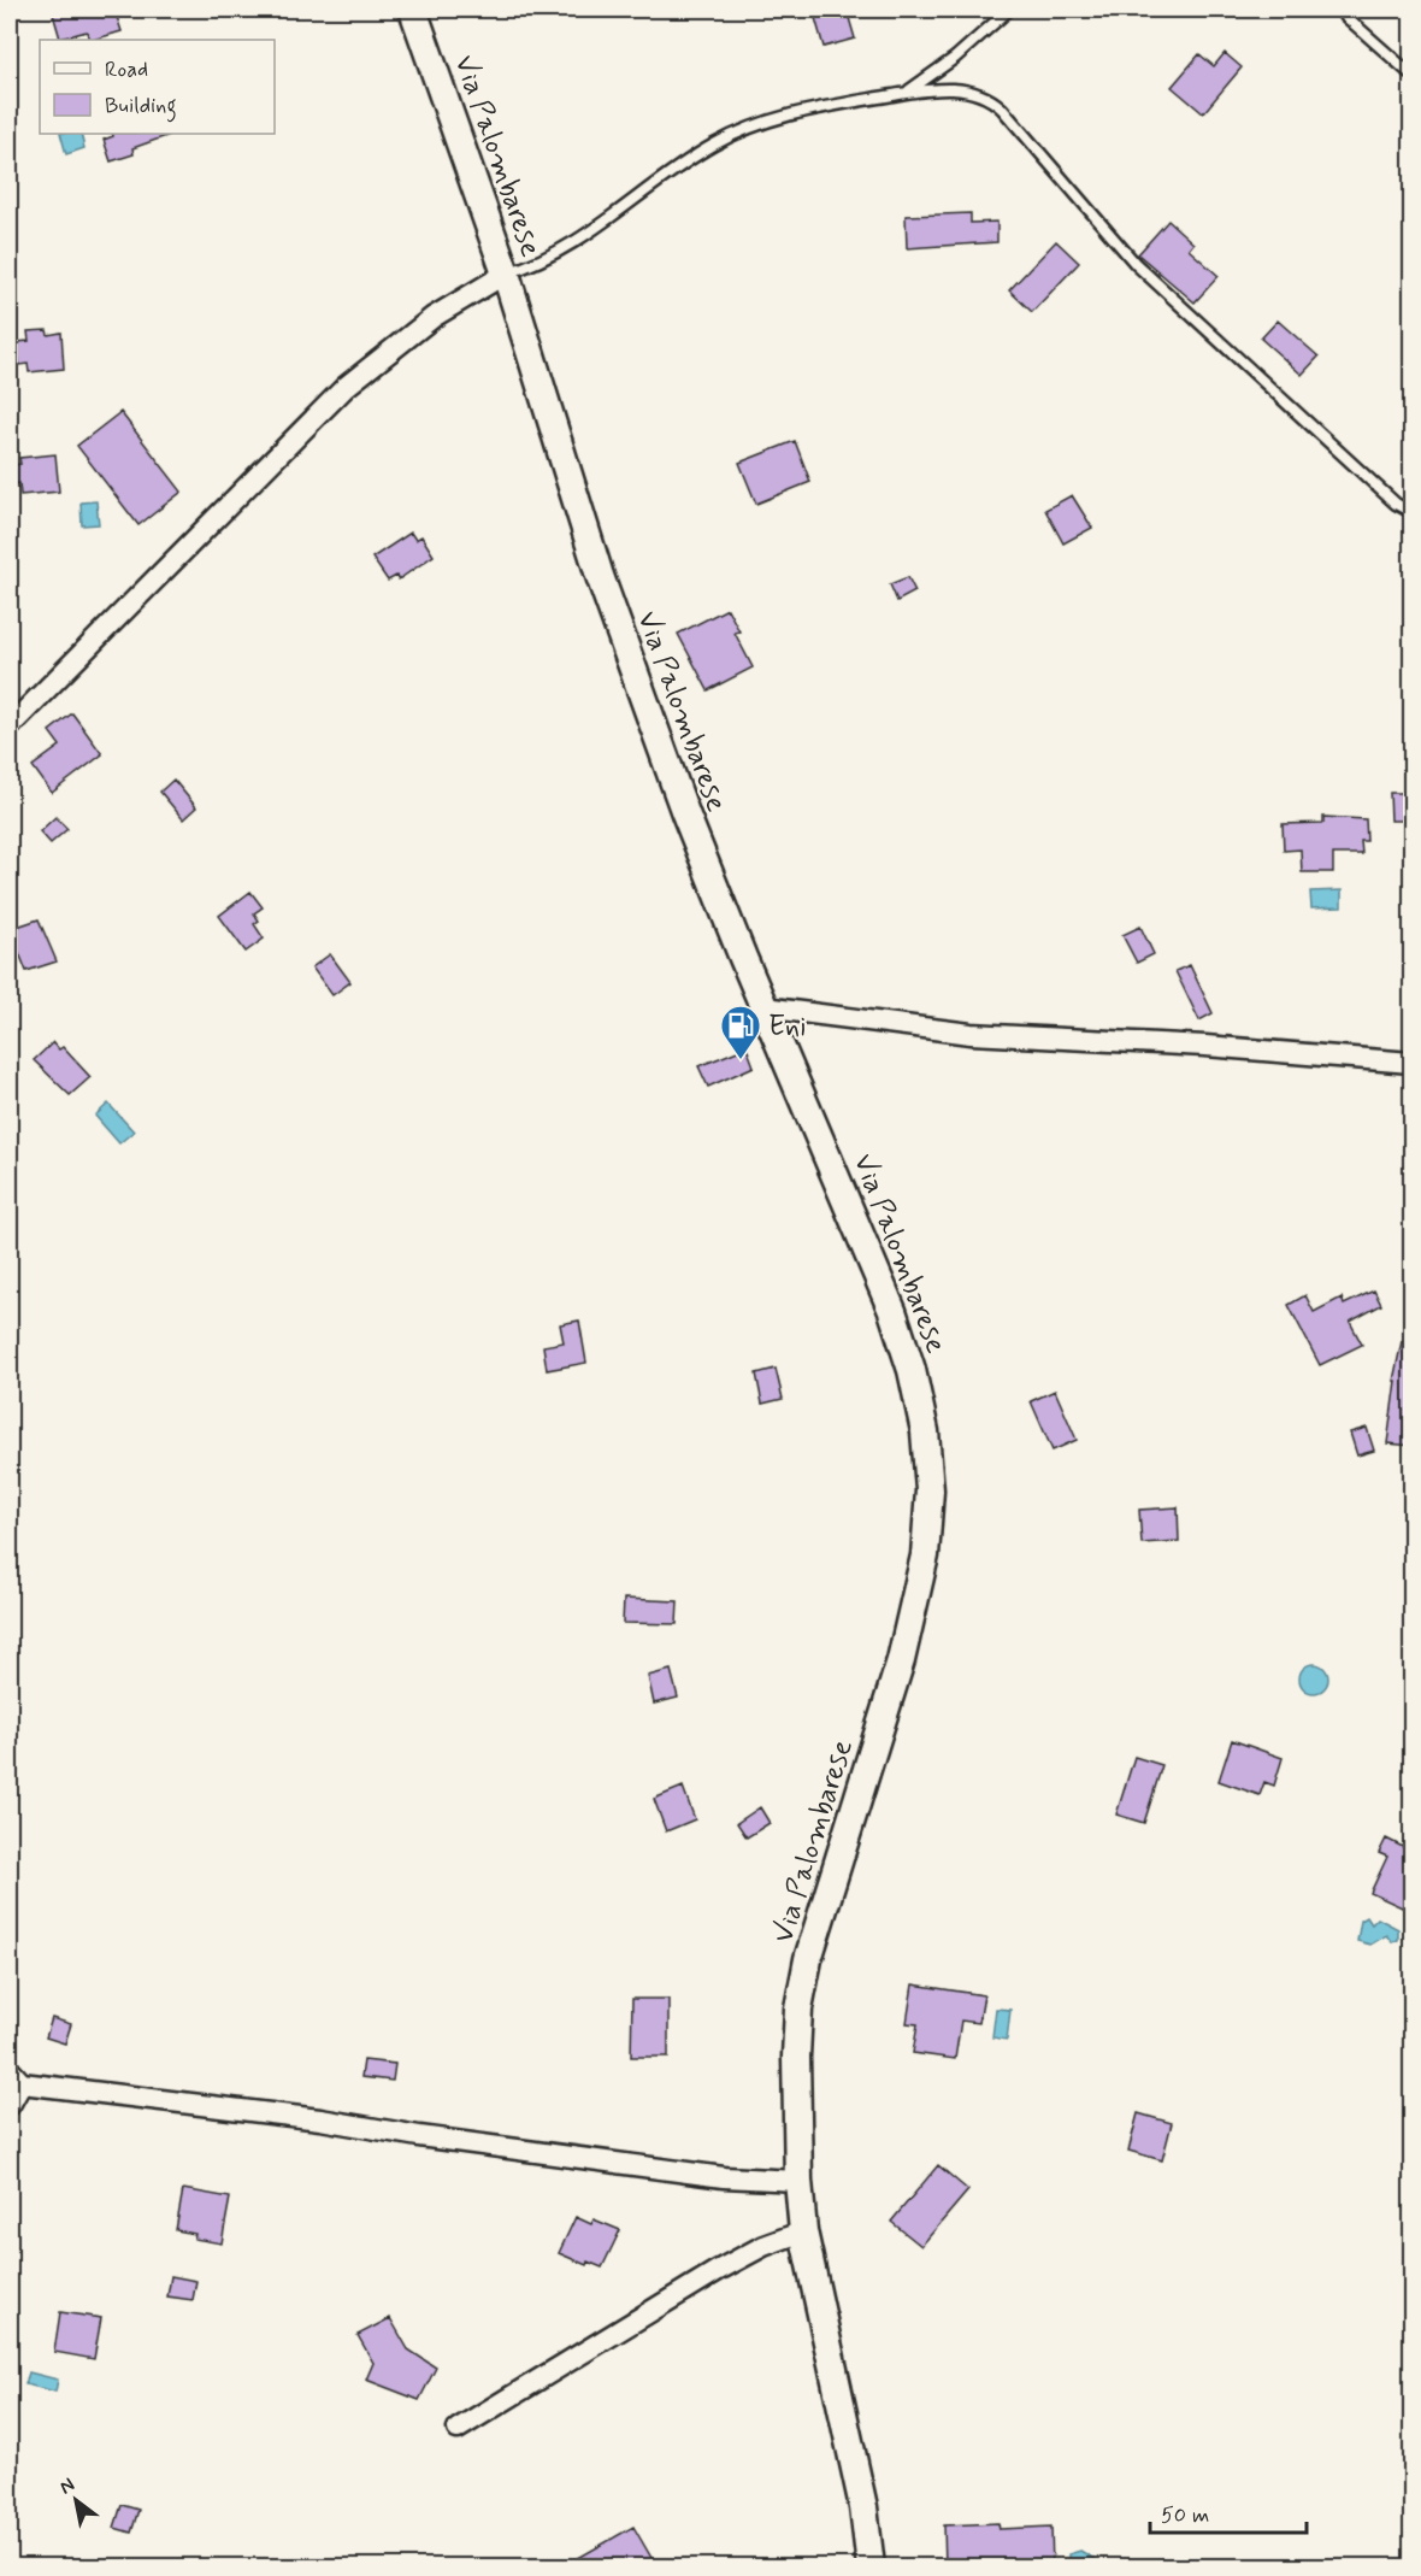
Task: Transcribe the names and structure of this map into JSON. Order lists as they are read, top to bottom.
{
  "streets": {
    "main road": ["Via Palombarese"]
  },
  "places": {
    "fuel station": ["Eni"]
  },
  "legend": ["Road", "Building"],
  "scale_bar": "50 m",
  "north": "top left"
}
